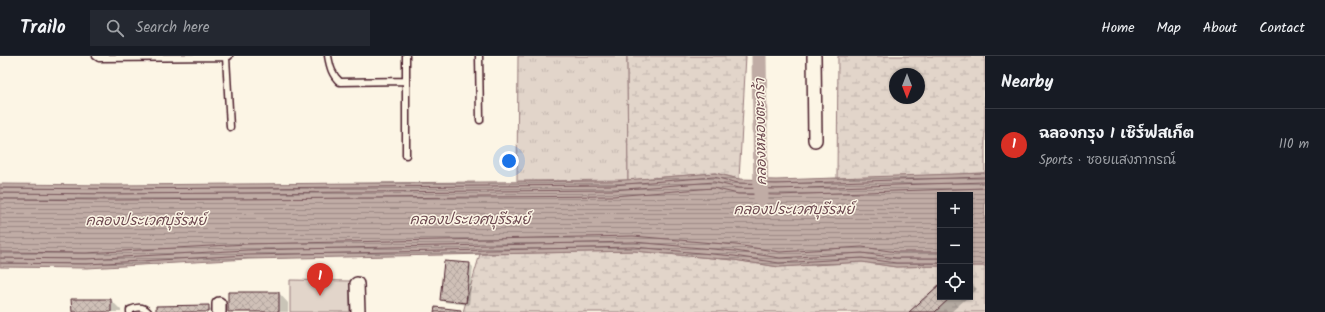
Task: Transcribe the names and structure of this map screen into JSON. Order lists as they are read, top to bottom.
{
  "water": ["คลองหนองตะกร้า", "คลองประเวศบุรีรมย์"],
  "north": "bottom",
  "page": {
    "header": "Trailo",
    "search": "Search here",
    "nav": [
      "Home",
      "Map",
      "About",
      "Contact"
    ],
    "heading": "Nearby",
    "list": [
      {
        "mark": "1",
        "name": "ฉลองกรุง 1 เซิร์ฟสเก็ต",
        "note": "Sports · ซอยแสงภากรณ์",
        "value": "110 m"
      }
    ],
    "map_buttons": ["+", "−"],
    "pins": "1"
  }
}
